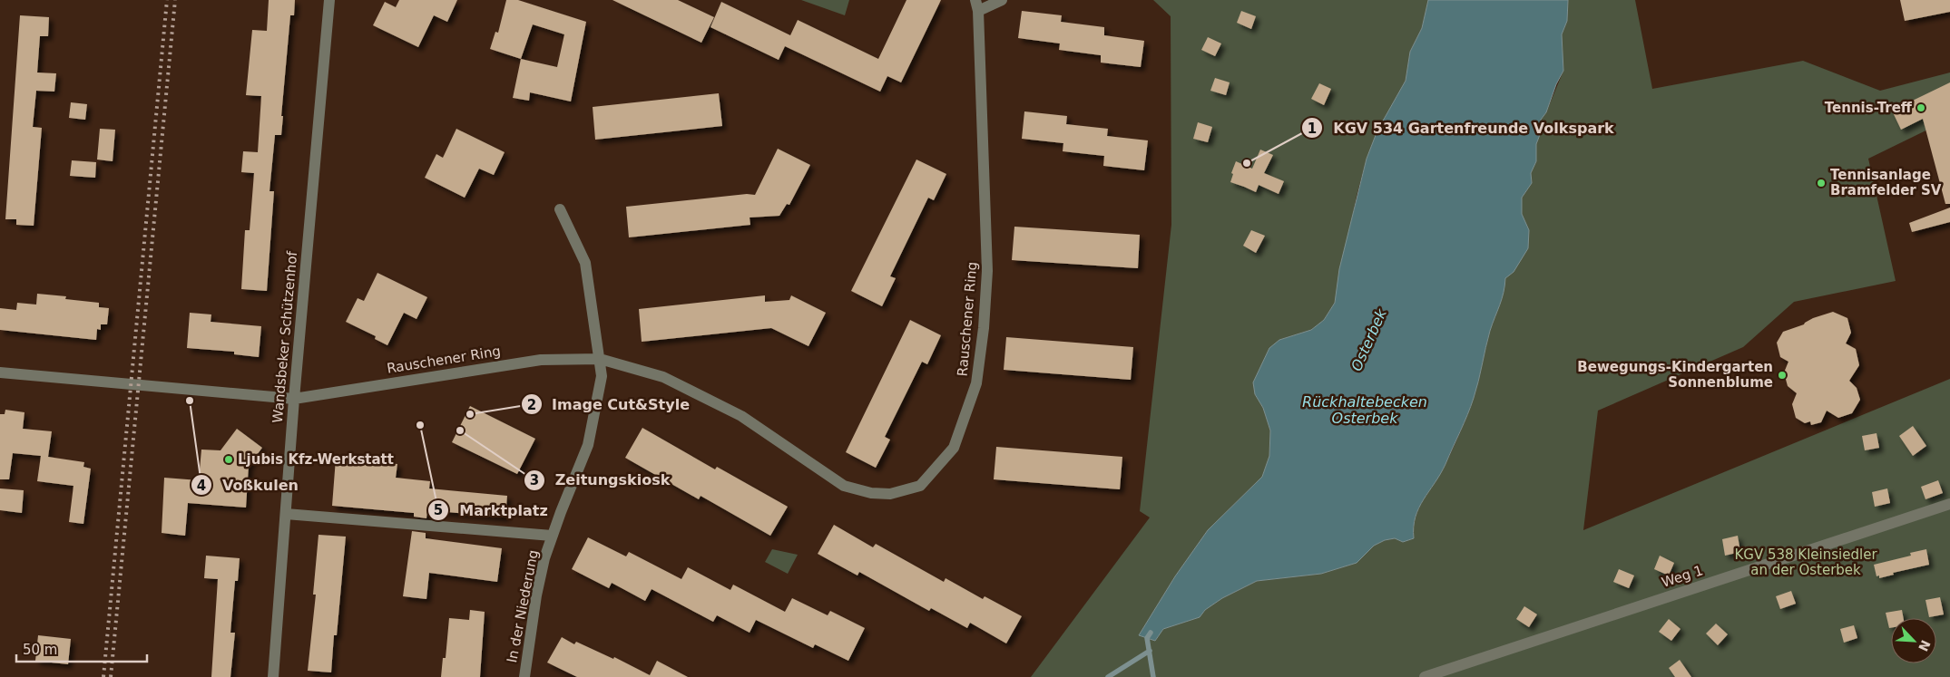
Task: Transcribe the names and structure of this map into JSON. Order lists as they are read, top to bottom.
{
  "streets": {
    "street": [
      "Rauschener Ring",
      "Wandsbeker Schützenhof",
      "Weg 1",
      "In der Niederung"
    ]
  },
  "crossings": [
    ["Rauschener Ring", "Wandsbeker Schützenhof"],
    ["Rauschener Ring", "In der Niederung"]
  ],
  "water": ["Osterbek", "Rückhaltebecken Osterbek"],
  "parks": ["KGV 538 Kleinsiedler an der Osterbek"],
  "places": [
    "Tennis-Treff",
    "KGV 534 Gartenfreunde Volkspark",
    "Tennisanlage Bramfelder SV",
    "Bewegungs-Kindergarten Sonnenblume",
    "Voßkulen",
    "Image Cut&Style",
    "Marktplatz",
    "Zeitungskiosk",
    "Ljubis Kfz-Werkstatt"
  ],
  "scale_bar": "50 m",
  "north": "bottom right"
}
